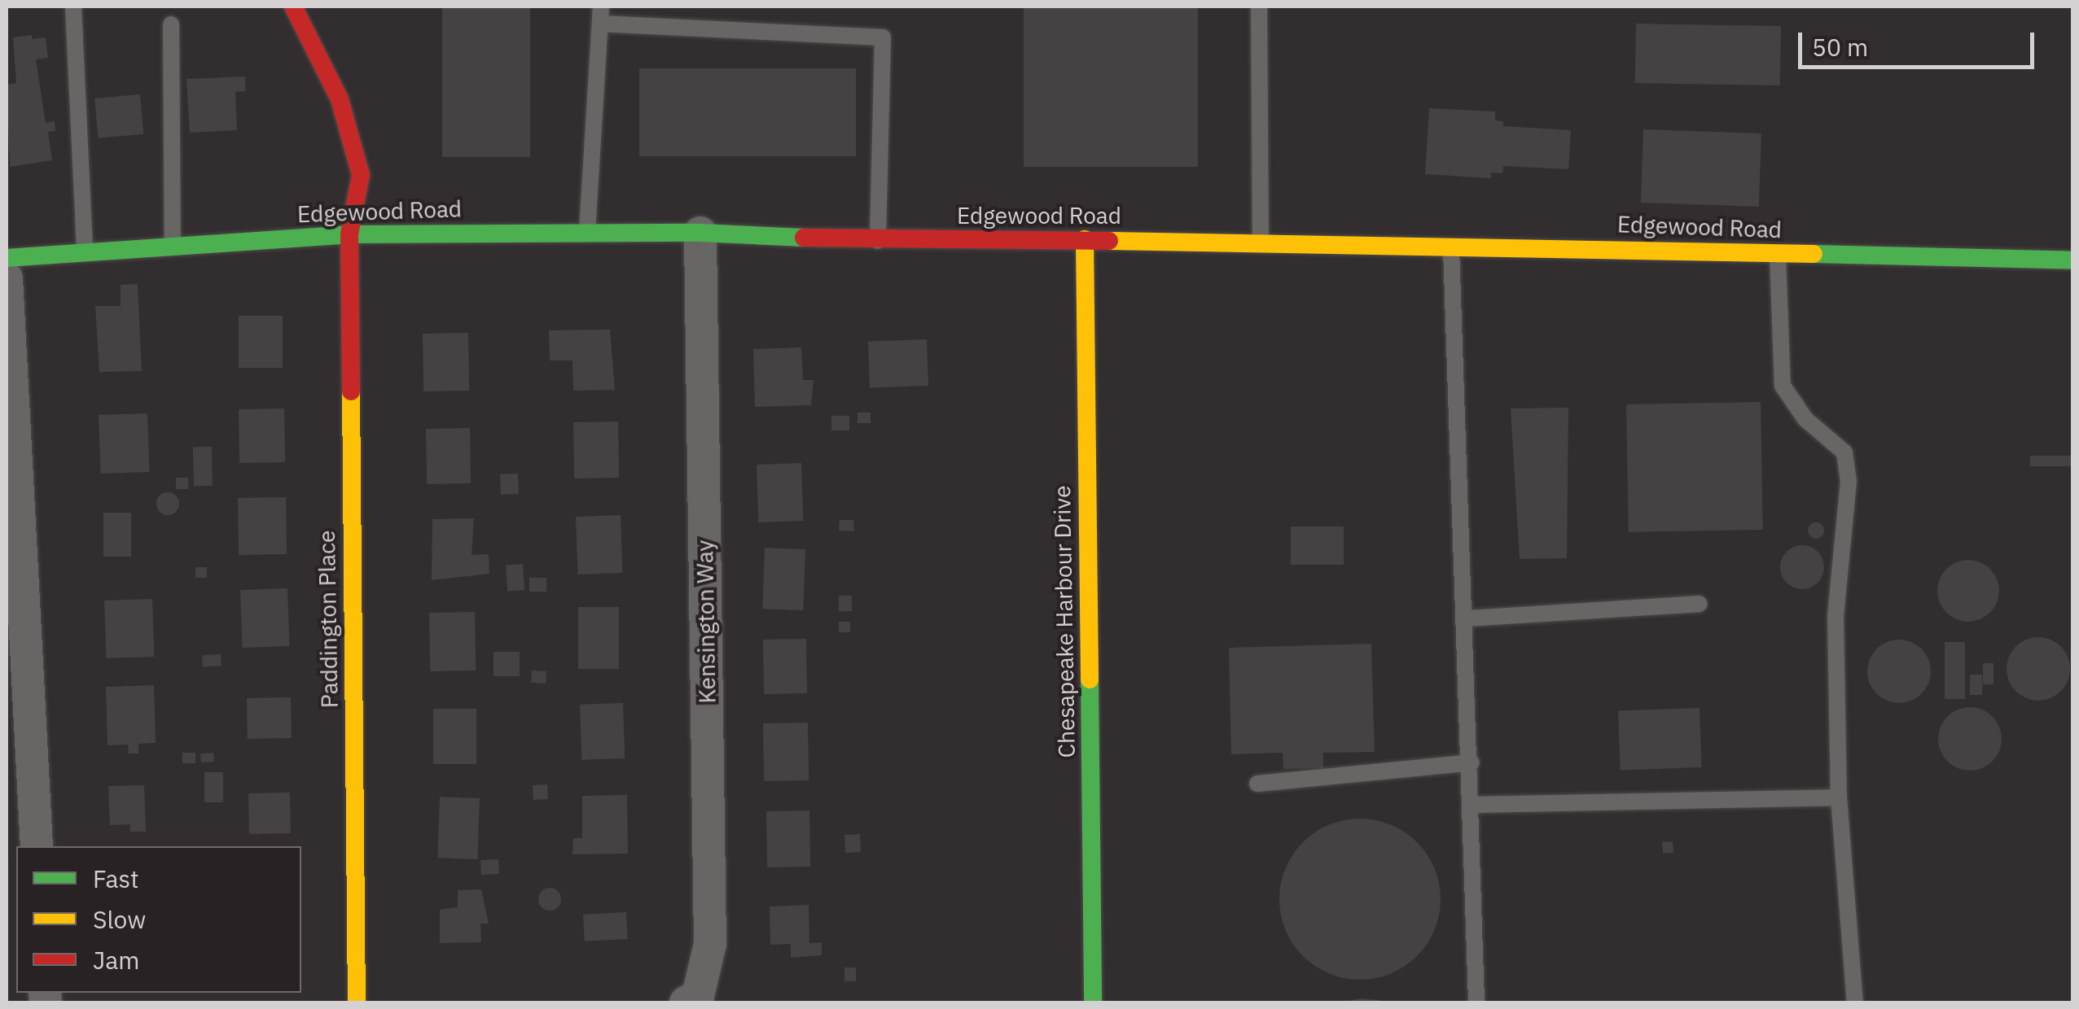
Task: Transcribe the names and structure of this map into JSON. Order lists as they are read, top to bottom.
{
  "streets": {
    "street": [
      "Edgewood Road",
      "Paddington Place",
      "Kensington Way",
      "Chesapeake Harbour Drive"
    ]
  },
  "crossings": [
    ["Edgewood Road", "Paddington Place"],
    ["Edgewood Road", "Kensington Way"],
    ["Edgewood Road", "Chesapeake Harbour Drive"]
  ],
  "legend": ["Fast", "Slow", "Jam"],
  "scale_bar": "50 m"
}
